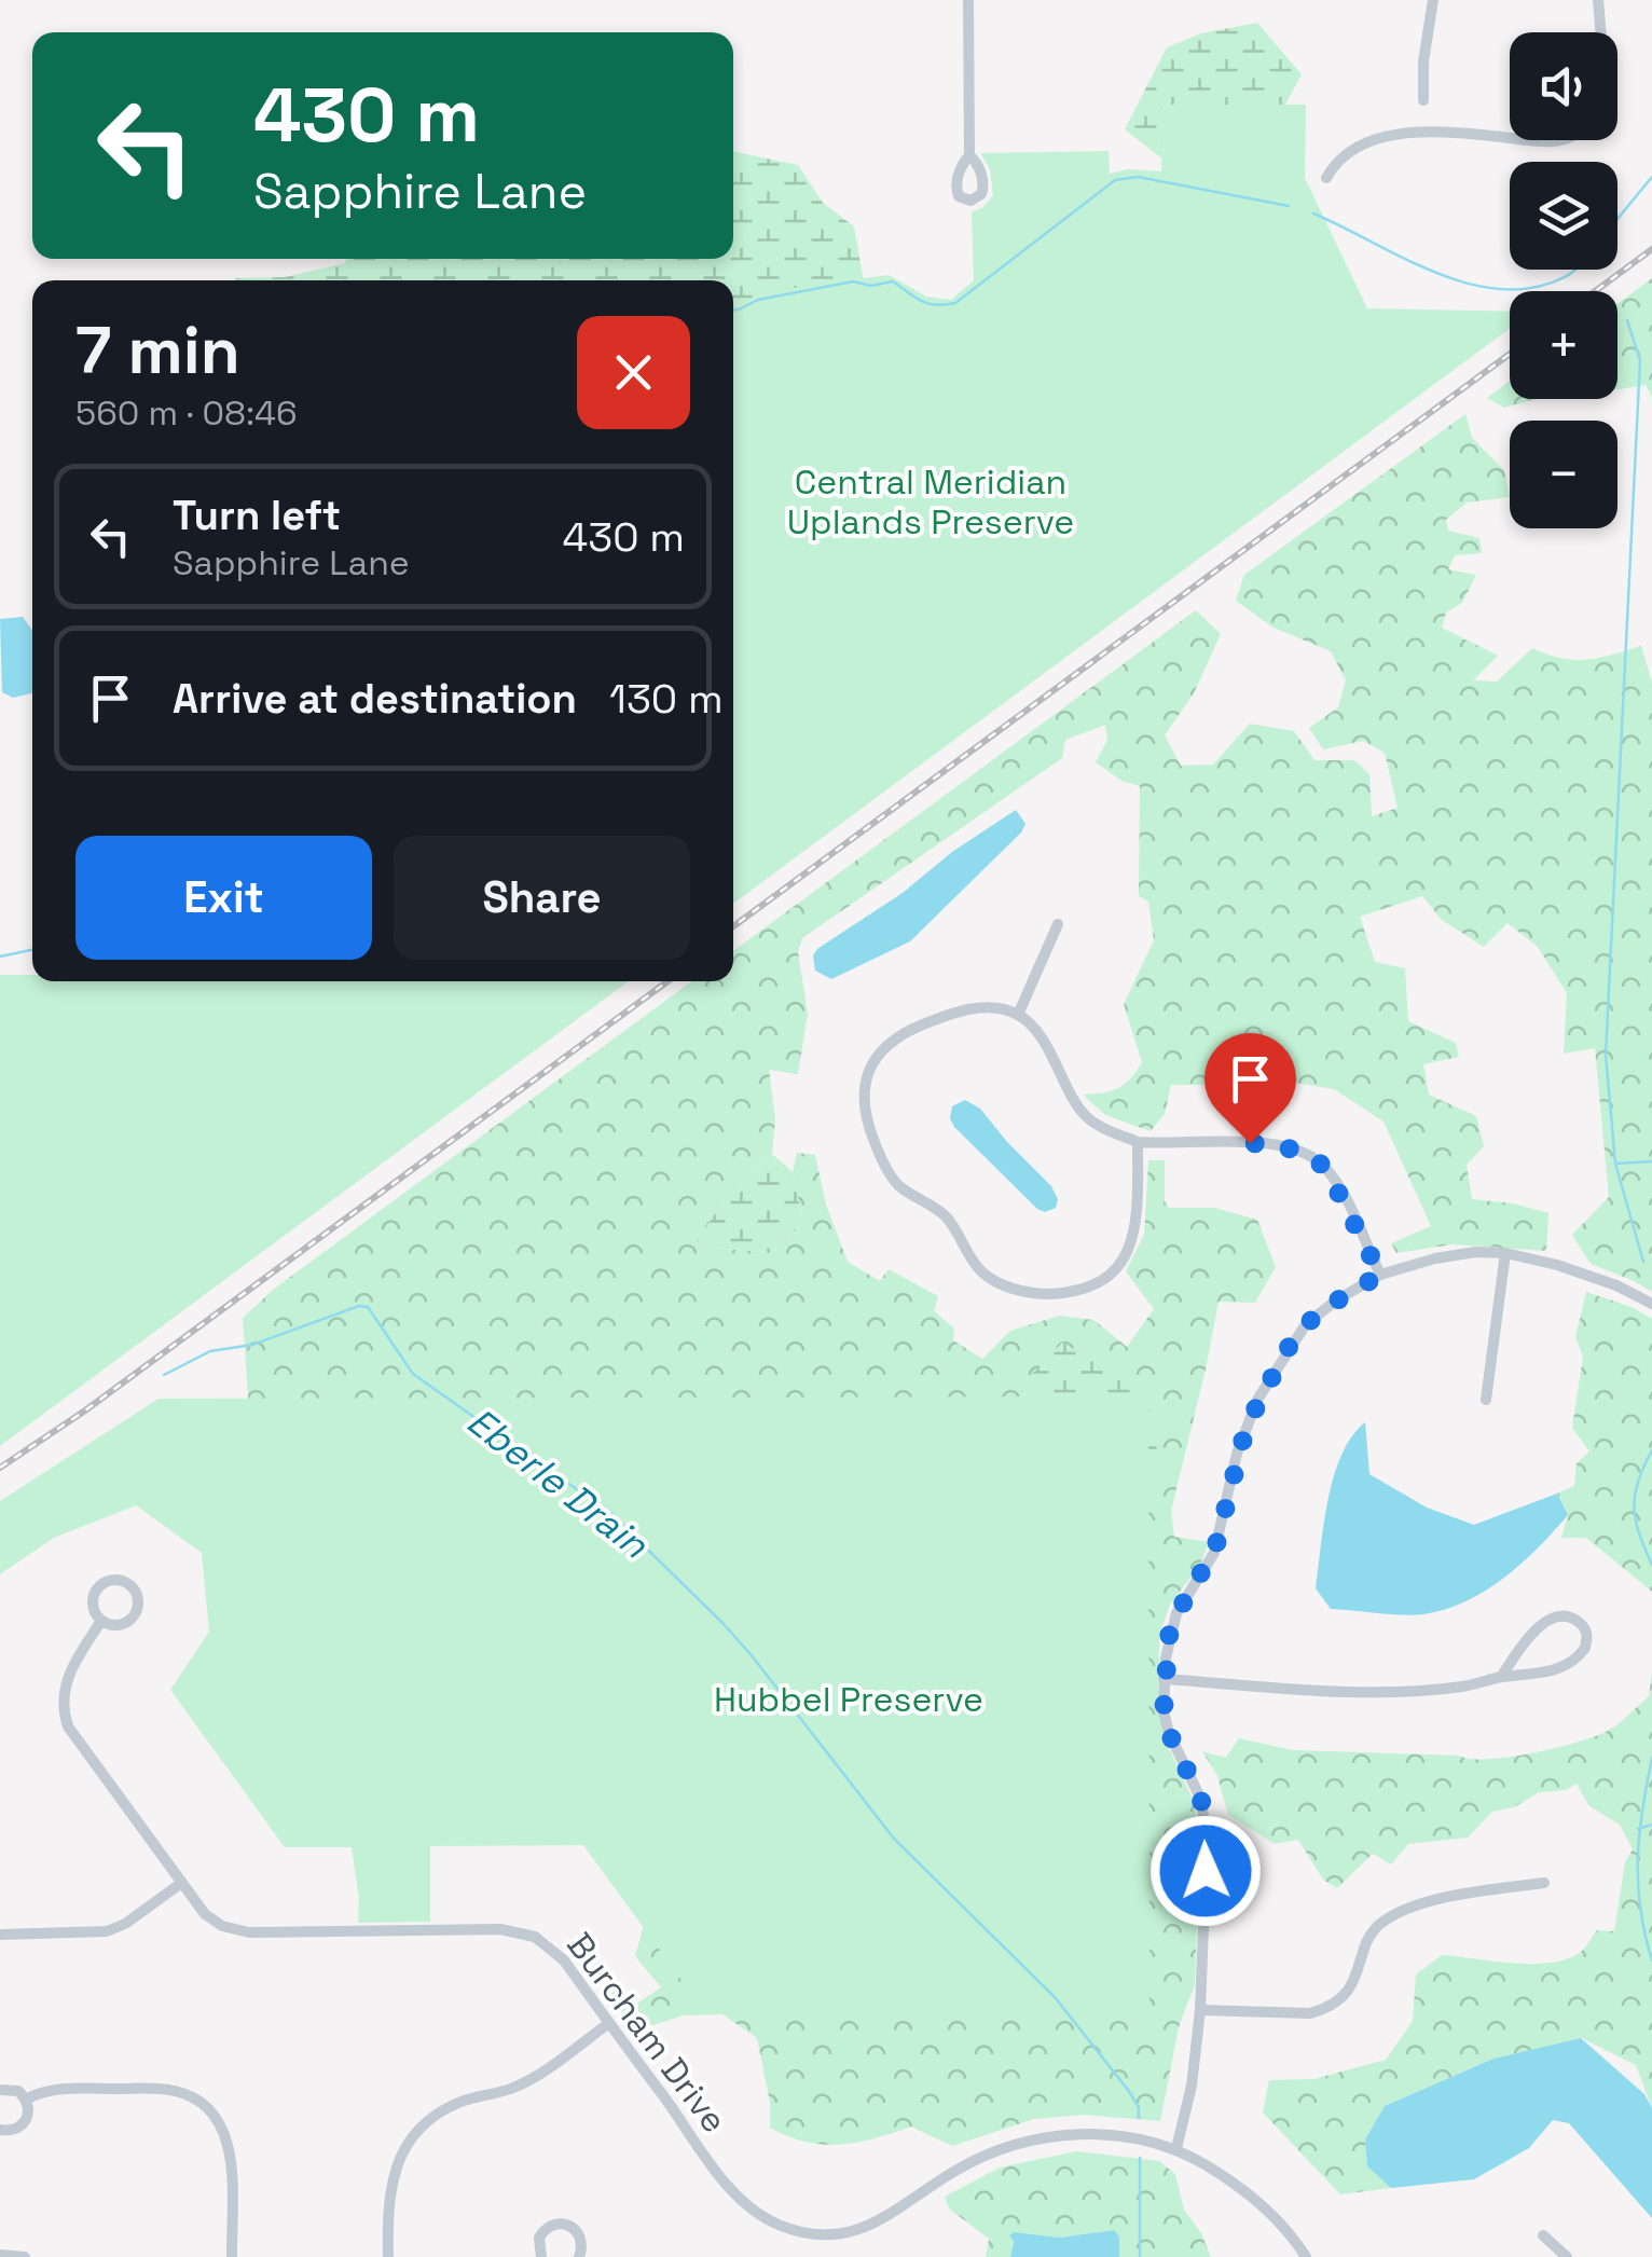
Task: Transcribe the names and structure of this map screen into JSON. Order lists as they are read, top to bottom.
{
  "streets": {
    "street": ["Burcham Drive"]
  },
  "water": ["Eberle Drain"],
  "parks": ["Central Meridian Uplands Preserve", "Hubbel Preserve"],
  "page": {
    "map_buttons": ["+", "−"],
    "turn": ["430 m", "Sapphire Lane"],
    "heading": ["7 min", "560 m · 08:46"],
    "list": [
      {
        "name": "Turn left",
        "note": "Sapphire Lane",
        "value": "430 m"
      },
      {
        "name": "Arrive at destination",
        "value": "130 m"
      }
    ],
    "buttons": ["Exit", "Share"]
  }
}
